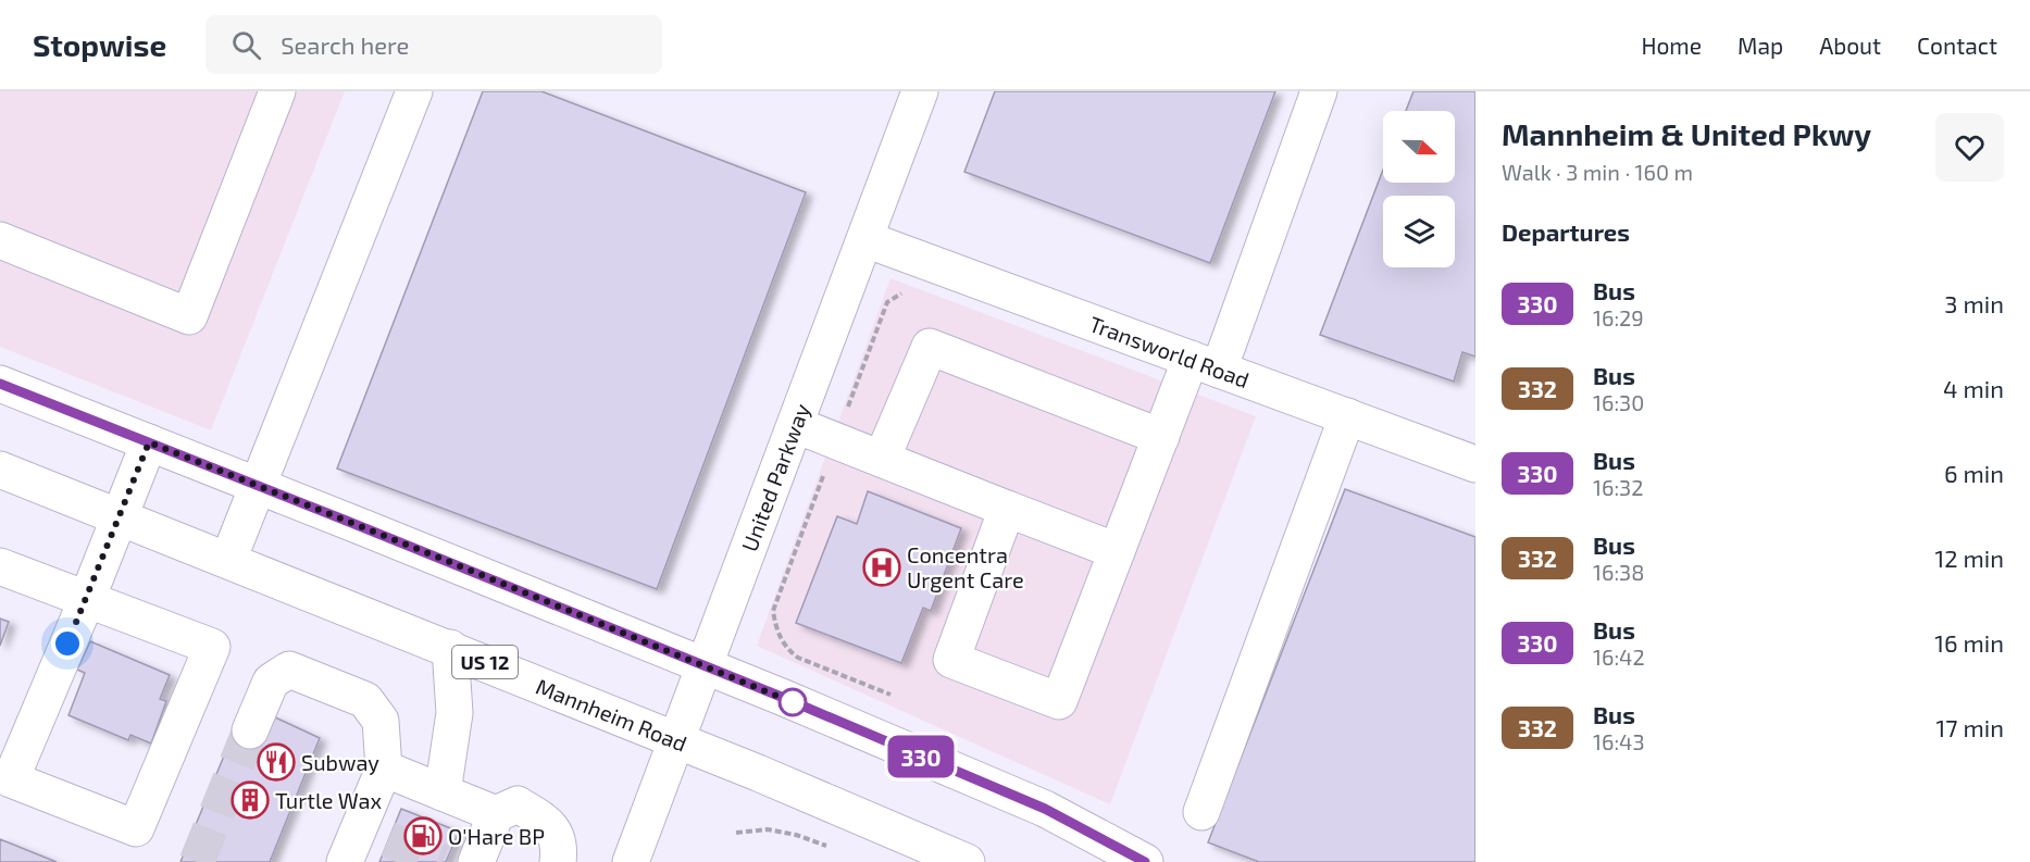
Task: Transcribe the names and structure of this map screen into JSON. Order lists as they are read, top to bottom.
{
  "streets": {
    "main road": [
      "Transworld Road",
      "United Parkway",
      "US 12",
      "Mannheim Road"
    ]
  },
  "crossings": [
    ["Transworld Road", "United Parkway"],
    ["United Parkway", "Mannheim Road"]
  ],
  "places": {
    "hospital": ["Concentra Urgent Care"],
    "restaurant": ["Subway"],
    "building": ["Turtle Wax"],
    "fuel station": ["O'Hare BP"]
  },
  "lines": ["bus line 330"],
  "north": "right",
  "page": {
    "header": "Stopwise",
    "search": "Search here",
    "nav": [
      "Home",
      "Map",
      "About",
      "Contact"
    ],
    "on_map": "330",
    "heading": [
      ["Mannheim & United Pkwy", "Walk · 3 min · 160 m"],
      "Departures"
    ],
    "list": [
      {
        "mark": "330",
        "name": "Bus",
        "note": "16:29",
        "value": "3 min"
      },
      {
        "mark": "332",
        "name": "Bus",
        "note": "16:30",
        "value": "4 min"
      },
      {
        "mark": "330",
        "name": "Bus",
        "note": "16:32",
        "value": "6 min"
      },
      {
        "mark": "332",
        "name": "Bus",
        "note": "16:38",
        "value": "12 min"
      },
      {
        "mark": "330",
        "name": "Bus",
        "note": "16:42",
        "value": "16 min"
      },
      {
        "mark": "332",
        "name": "Bus",
        "note": "16:43",
        "value": "17 min"
      }
    ]
  }
}
